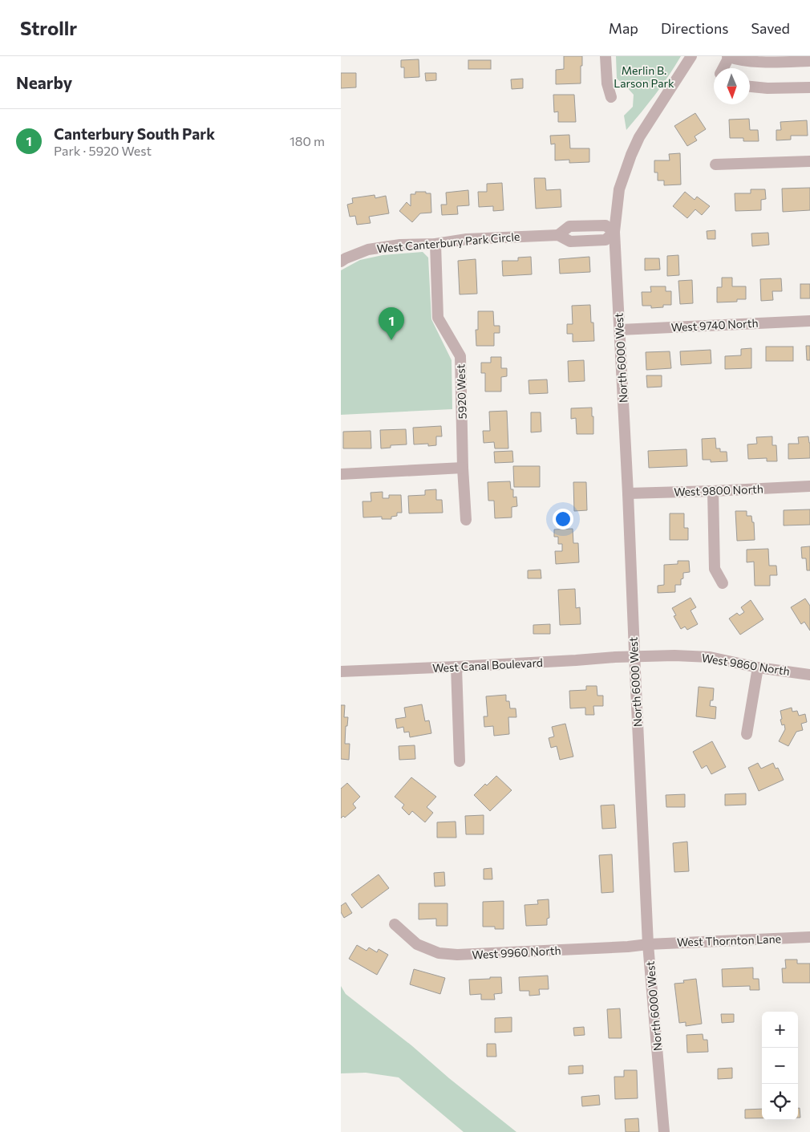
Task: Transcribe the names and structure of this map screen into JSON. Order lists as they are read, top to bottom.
{
  "streets": {
    "street": [
      "West Canterbury Park Circle",
      "West 9740 North",
      "North 6000 West",
      "5920 West",
      "West 9800 North",
      "West 9860 North",
      "West Canal Boulevard",
      "West Thornton Lane",
      "West 9960 North"
    ]
  },
  "crossings": [
    ["West Canterbury Park Circle", "North 6000 West"],
    ["West Canterbury Park Circle", "5920 West"],
    ["West 9740 North", "North 6000 West"],
    ["North 6000 West", "West 9800 North"],
    ["North 6000 West", "West 9860 North"],
    ["North 6000 West", "West Canal Boulevard"],
    ["North 6000 West", "West Thornton Lane"],
    ["North 6000 West", "West 9960 North"],
    ["West 9860 North", "West Canal Boulevard"],
    ["West Thornton Lane", "West 9960 North"]
  ],
  "parks": ["Merlin B. Larson Park"],
  "north": "bottom",
  "page": {
    "header": "Strollr",
    "nav": ["Map", "Directions", "Saved"],
    "heading": "Nearby",
    "list": [
      {
        "mark": "1",
        "name": "Canterbury South Park",
        "note": "Park · 5920 West",
        "value": "180 m"
      }
    ],
    "pins": "1",
    "map_buttons": ["+", "−"]
  }
}
